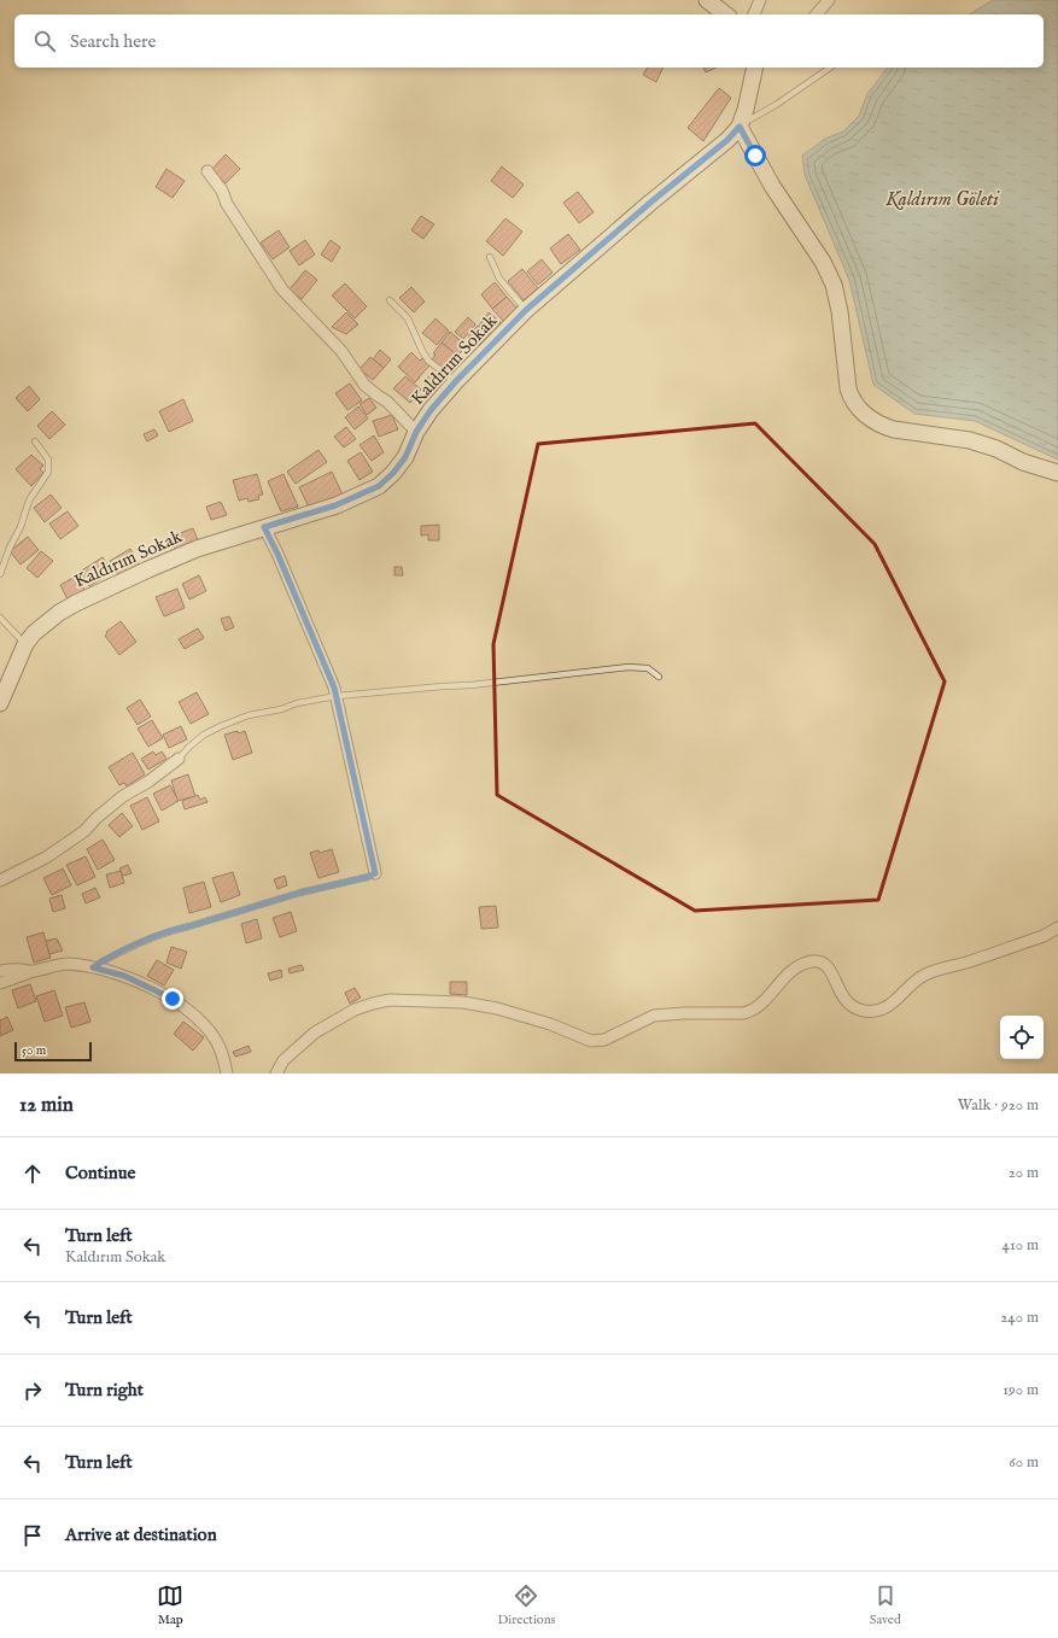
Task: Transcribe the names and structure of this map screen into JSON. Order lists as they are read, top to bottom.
{
  "streets": {
    "street": ["Kaldırım Sokak"]
  },
  "water": ["Kaldırım Göleti"],
  "scale_bar": "50 m",
  "page": {
    "search": "Search here",
    "scale": "50 m",
    "heading": ["12 min", "Walk · 920 m"],
    "list": [
      ["Continue", "20 m"],
      ["Turn left", "Kaldırım Sokak", "410 m"],
      ["Turn left", "240 m"],
      ["Turn right", "190 m"],
      ["Turn left", "60 m"],
      "Arrive at destination"
    ],
    "nav": ["Map", "Directions", "Saved"]
  }
}
